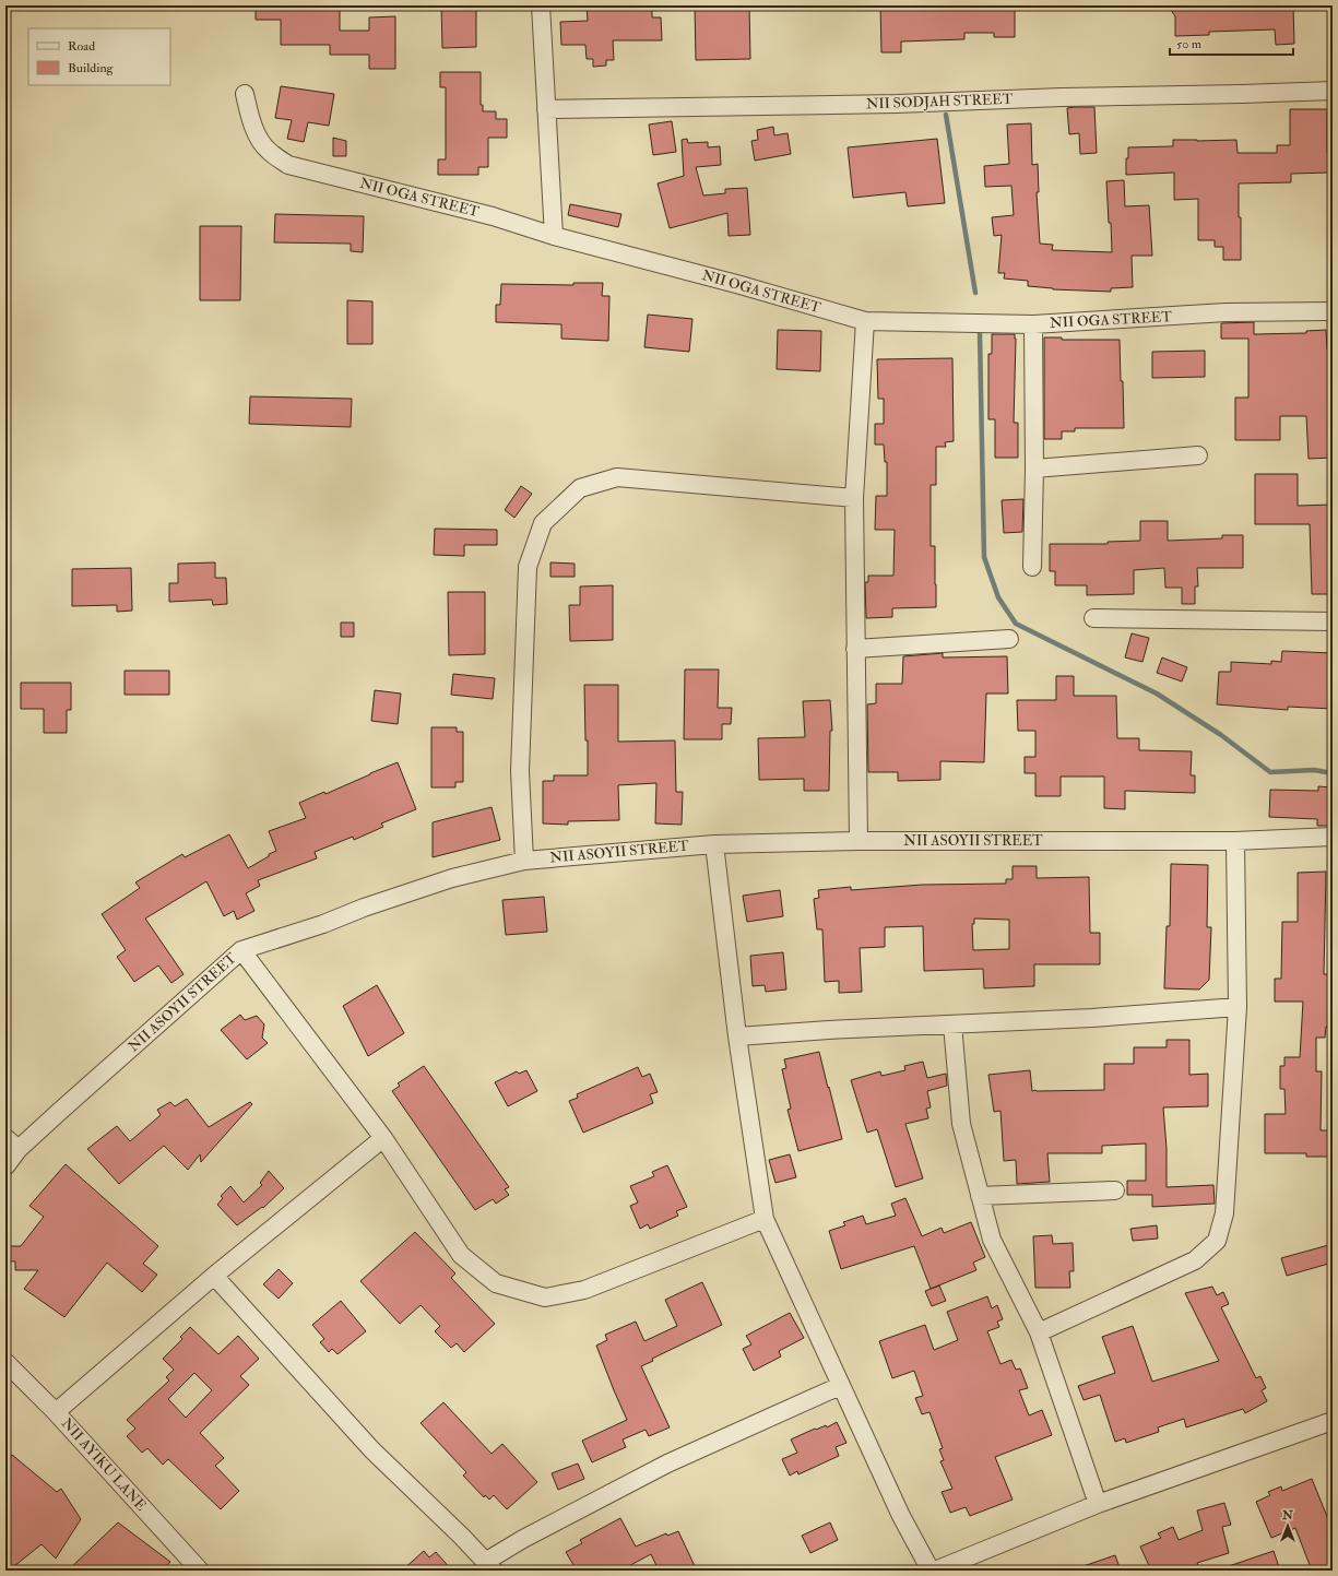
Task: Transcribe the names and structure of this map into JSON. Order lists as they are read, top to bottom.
{
  "streets": {
    "street": [
      "NII SODJAH STREET",
      "NII OGA STREET",
      "NII ASOYII STREET",
      "NII AYIKU LANE"
    ]
  },
  "legend": ["Road", "Building"],
  "scale_bar": "50 m",
  "north": "top"
}
